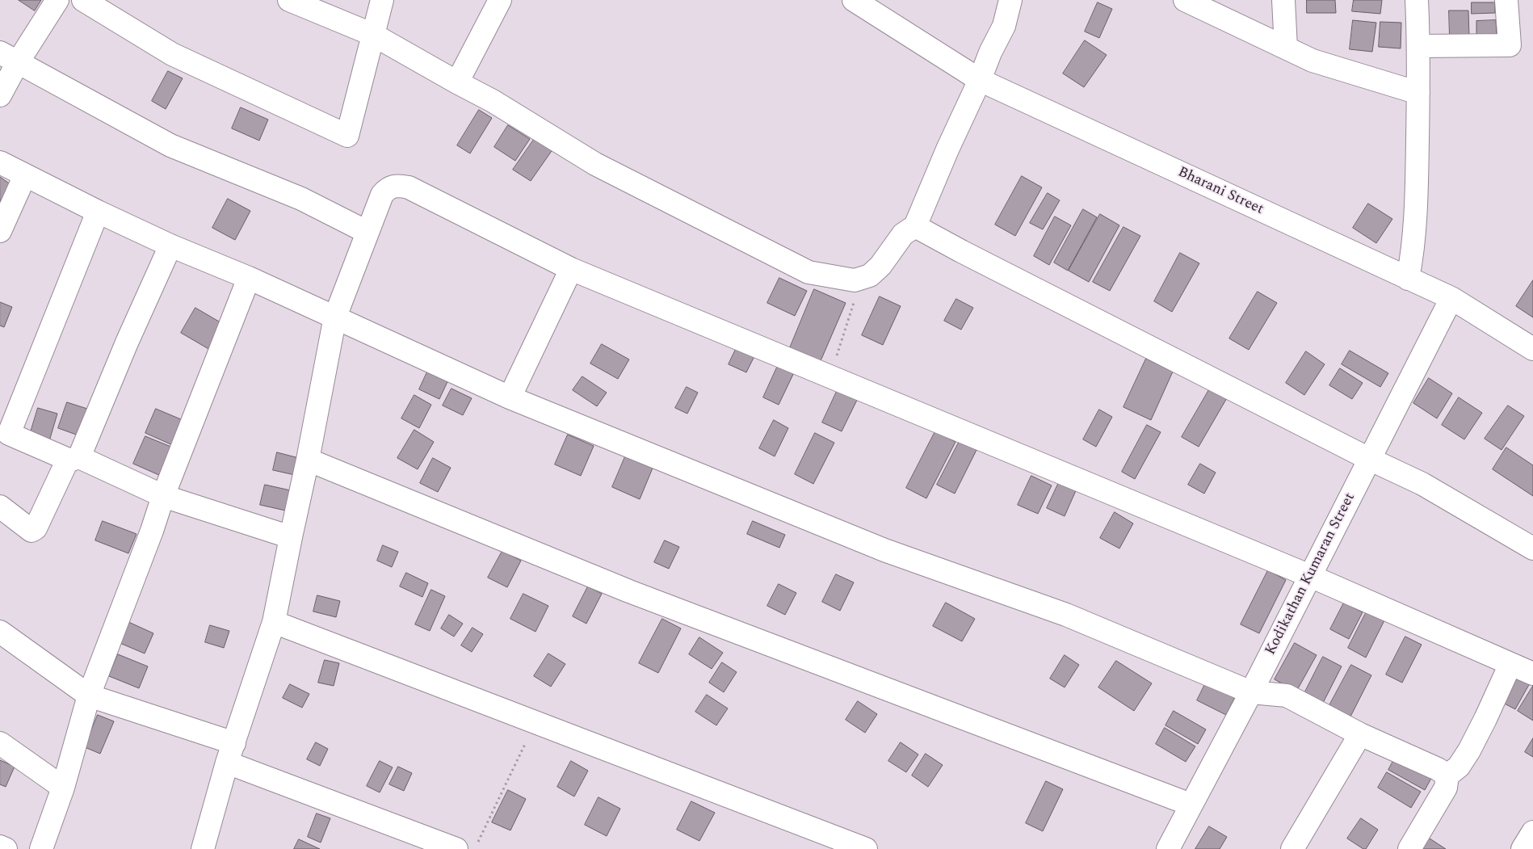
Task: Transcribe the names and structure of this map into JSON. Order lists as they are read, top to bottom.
{
  "streets": {
    "street": ["Bharani Street", "Kodikathan Kumaran Street"]
  },
  "crossings": [
    ["Bharani Street", "Kodikathan Kumaran Street"]
  ]
}
